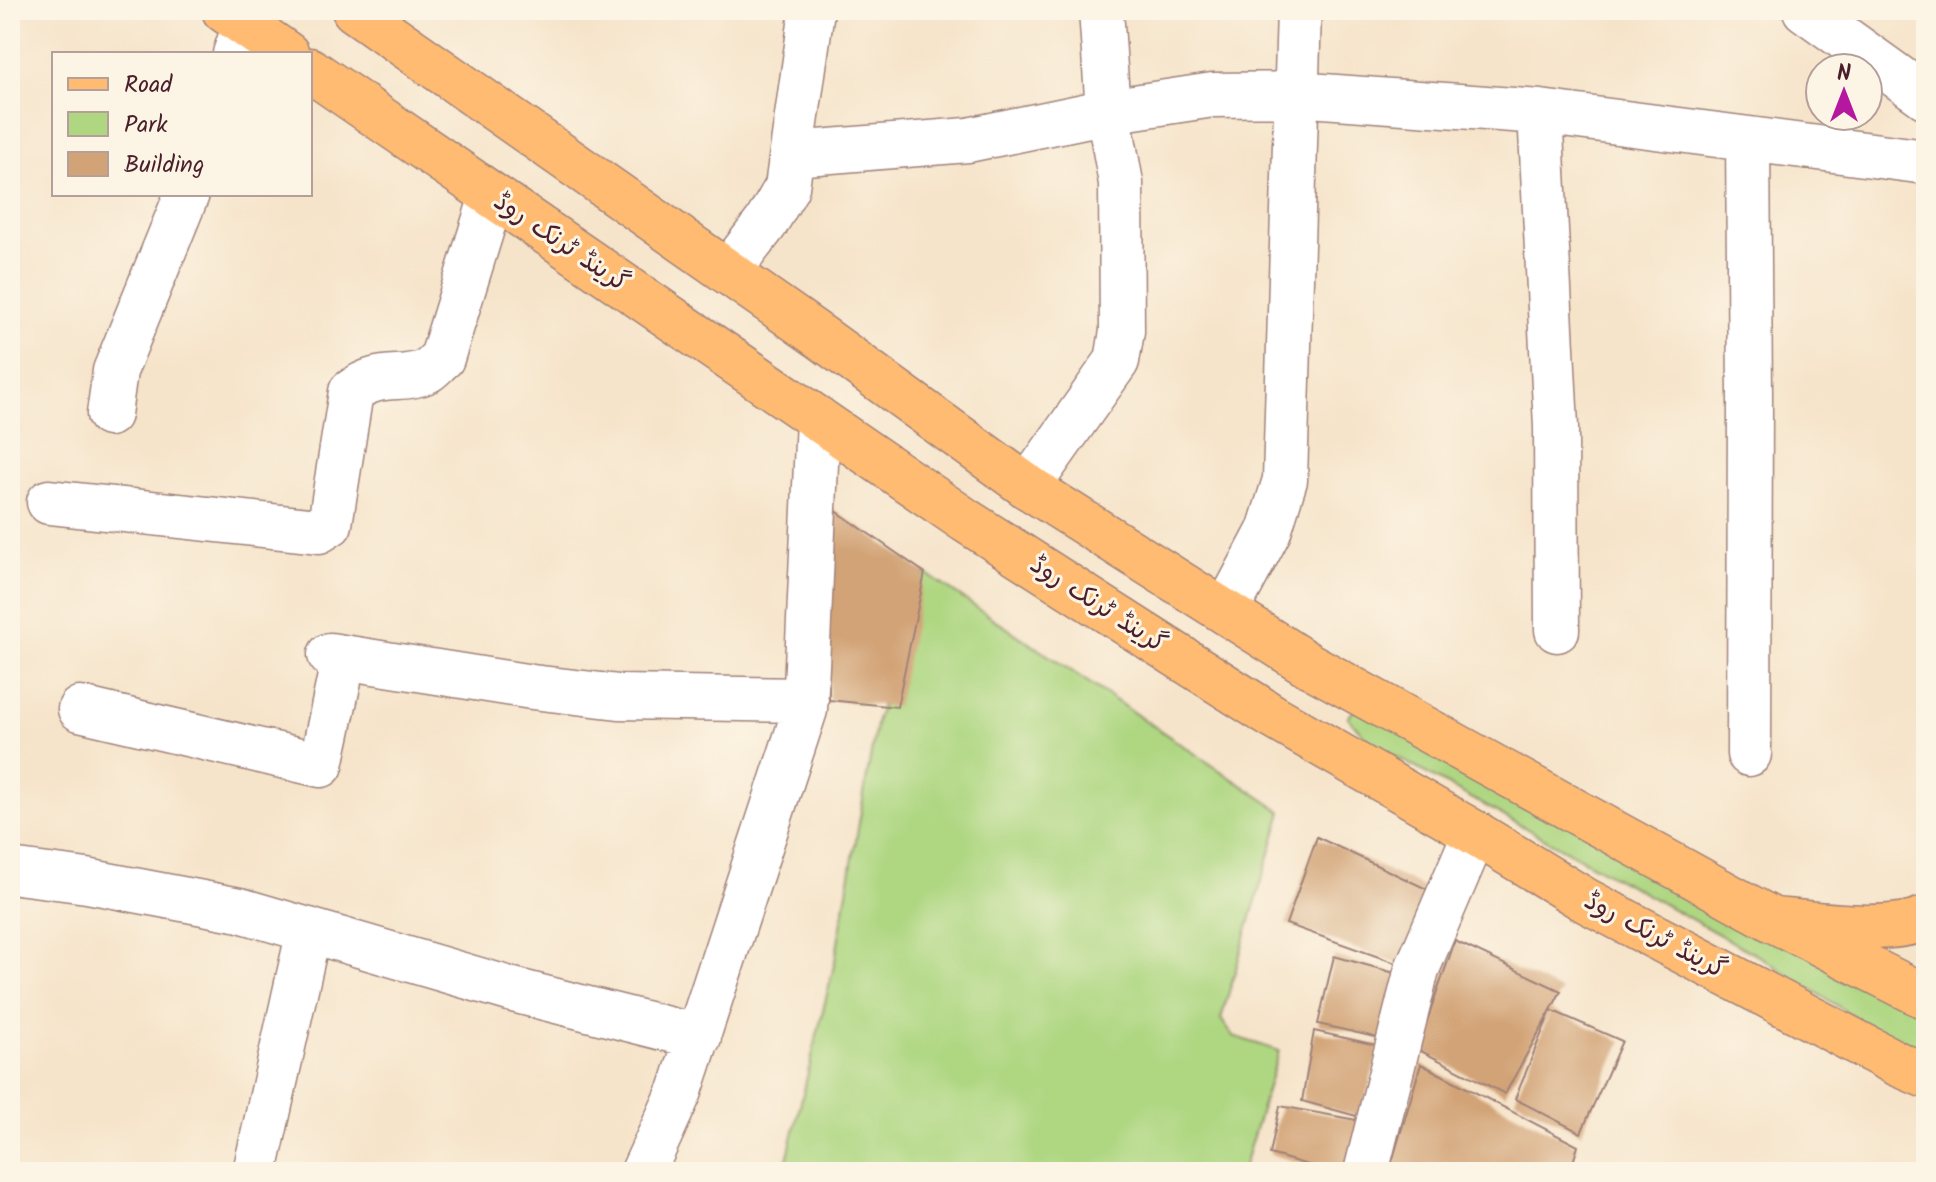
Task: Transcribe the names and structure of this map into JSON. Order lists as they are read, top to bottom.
{
  "streets": {
    "main road": ["گرینڈ ٹرنک روڈ"]
  },
  "legend": ["Road", "Park", "Building"],
  "north": "top"
}
